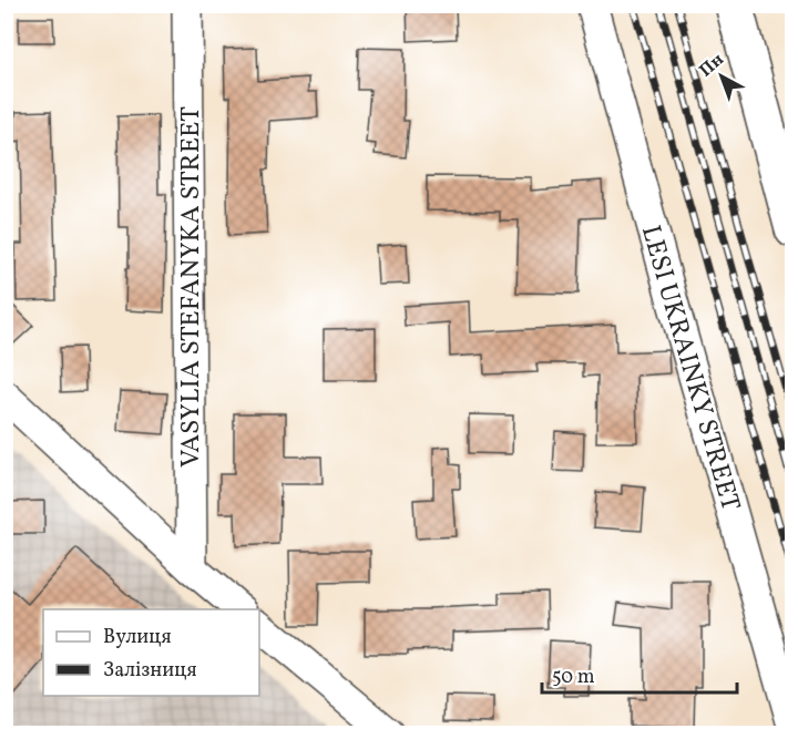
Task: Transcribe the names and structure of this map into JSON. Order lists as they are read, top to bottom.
{
  "streets": {
    "street": ["VASYLIA STEFANYKA STREET", "LESI UKRAINKY STREET"]
  },
  "legend": ["Вулиця", "Залізниця"],
  "scale_bar": "50 m",
  "north": "top left"
}
